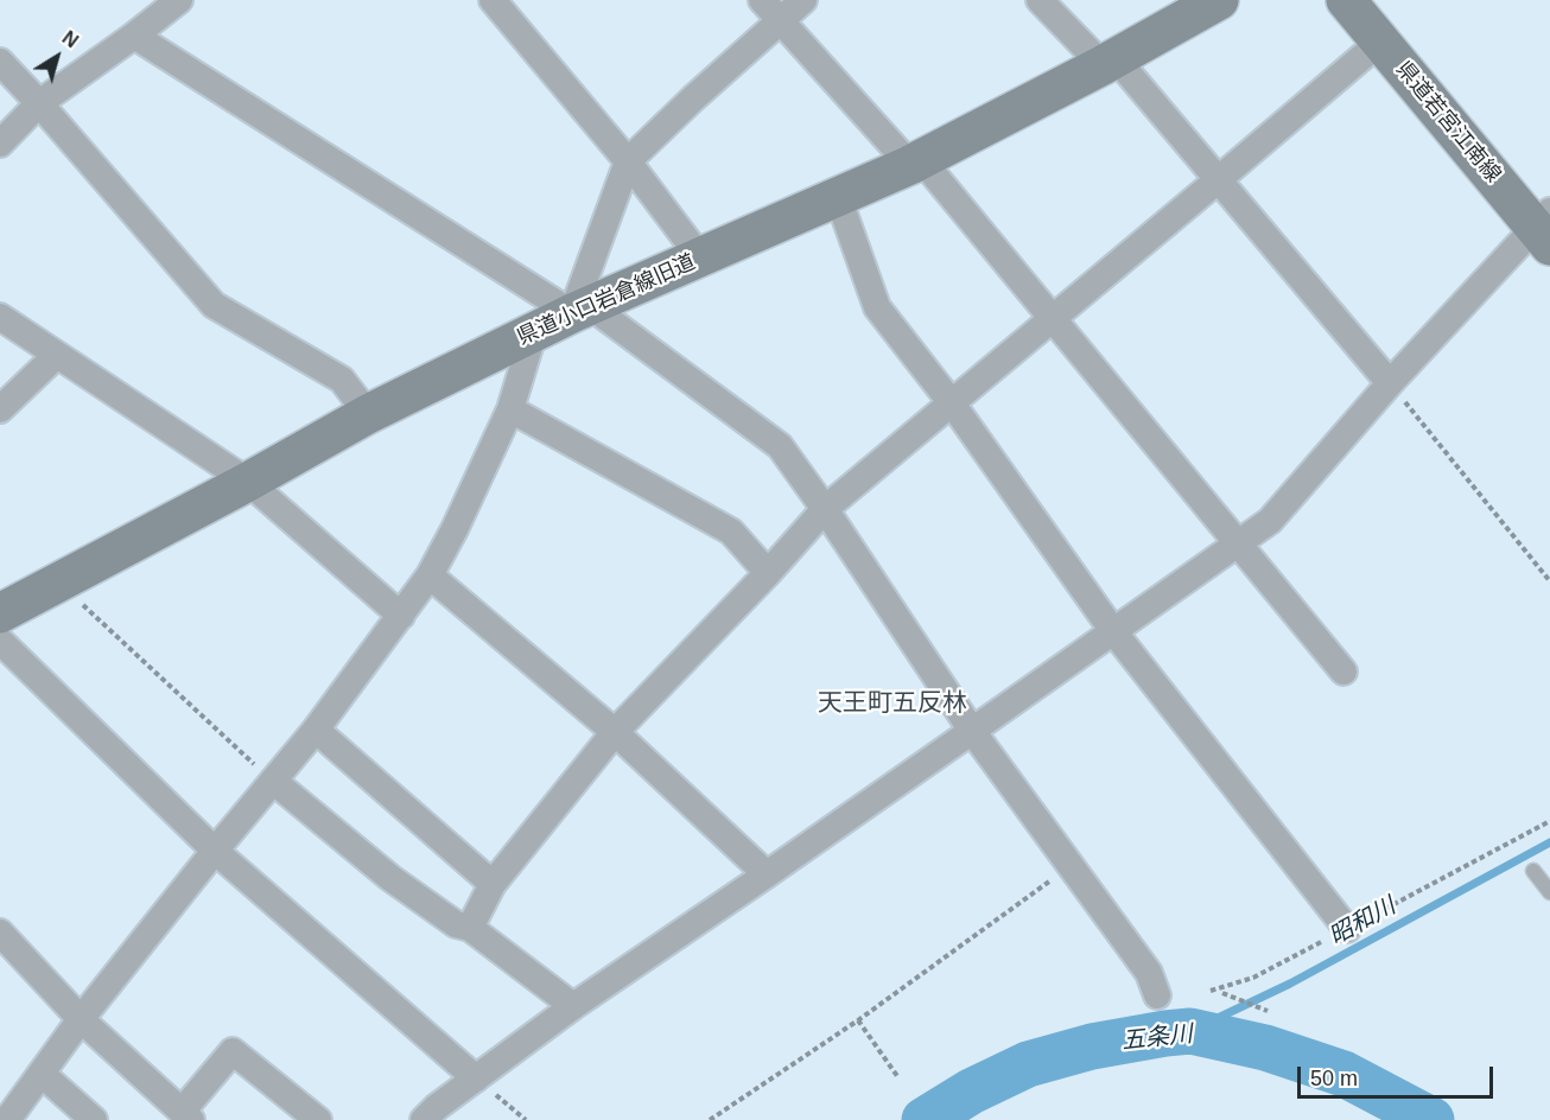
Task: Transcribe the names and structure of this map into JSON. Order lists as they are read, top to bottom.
{
  "streets": {
    "street": ["県道若宮江南線", "県道小口岩倉線旧道"]
  },
  "districts": ["天王町五反林"],
  "water": ["昭和川", "五条川"],
  "scale_bar": "50 m",
  "north": "top right"
}
